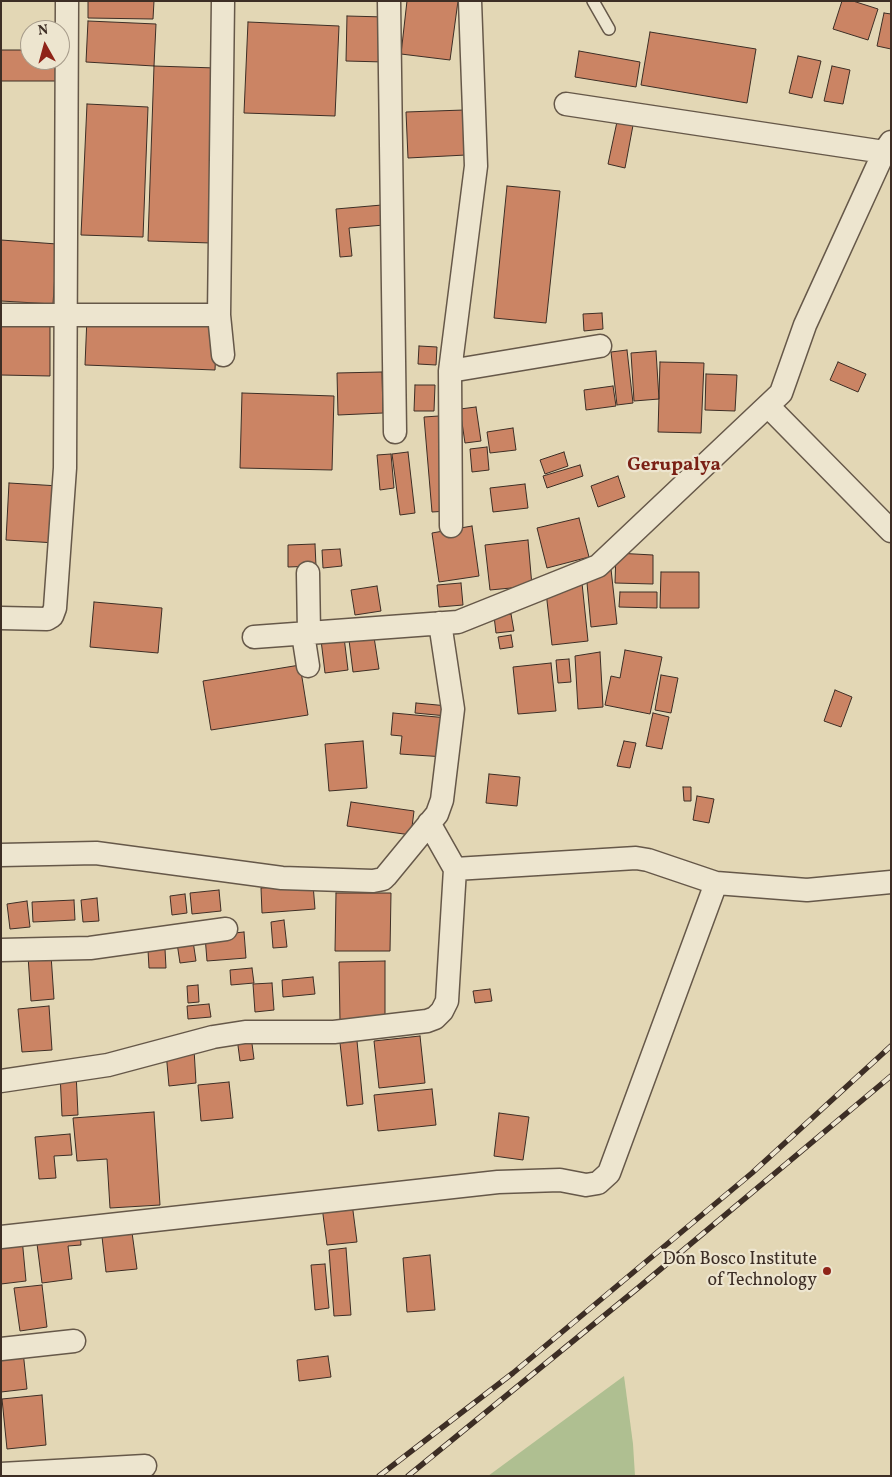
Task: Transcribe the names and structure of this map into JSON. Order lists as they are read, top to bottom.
{
  "districts": ["Gerupalya"],
  "places": ["Don Bosco Institute of Technology"],
  "north": "top"
}
